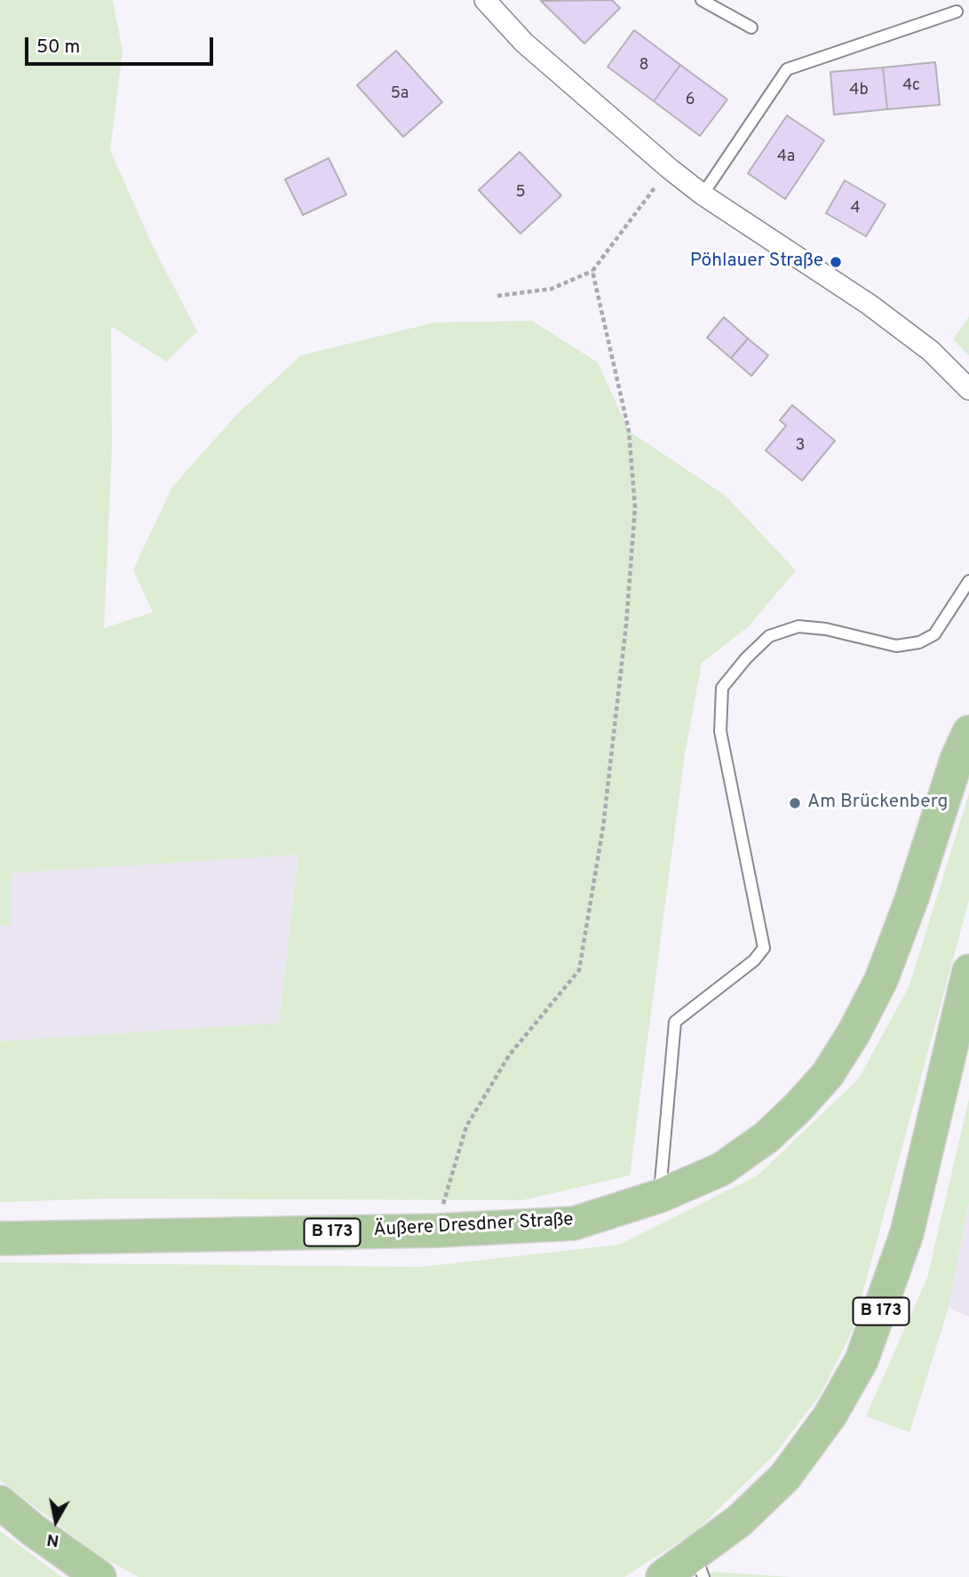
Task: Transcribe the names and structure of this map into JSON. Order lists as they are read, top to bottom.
{
  "streets": {
    "main road": ["Äußere Dresdner Straße", "B 173"]
  },
  "places": ["Pöhlauer Straße", "Am Brückenberg"],
  "house_numbers": [
    "8",
    "4c",
    "4b",
    "5a",
    "6",
    "4a",
    "5",
    "4",
    "3"
  ],
  "scale_bar": "50 m",
  "north": "bottom"
}
